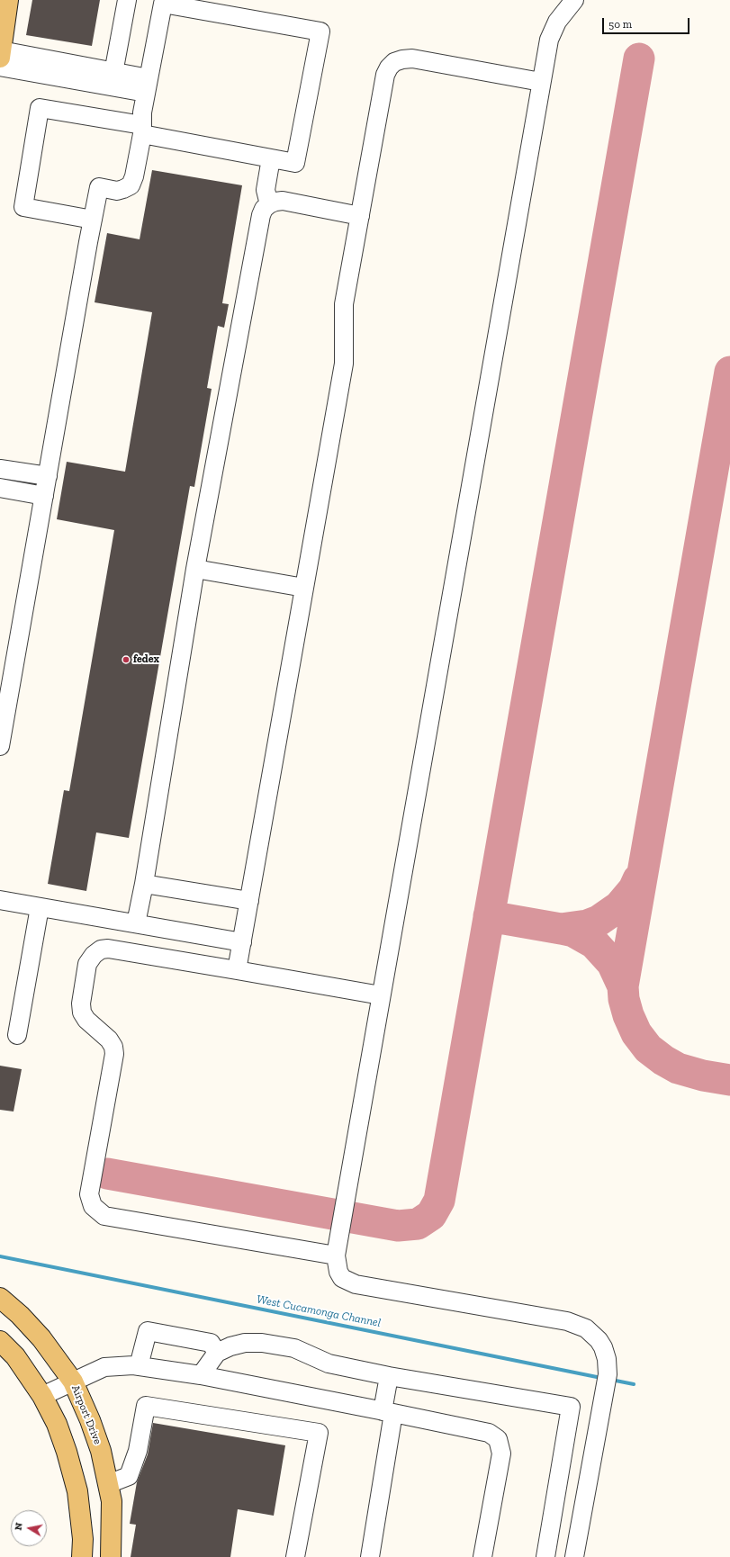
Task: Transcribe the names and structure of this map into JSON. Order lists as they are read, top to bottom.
{
  "streets": {
    "main road": ["Airport Drive"]
  },
  "water": ["West Cucamonga Channel"],
  "places": ["fedex"],
  "scale_bar": "50 m",
  "north": "left"
}
